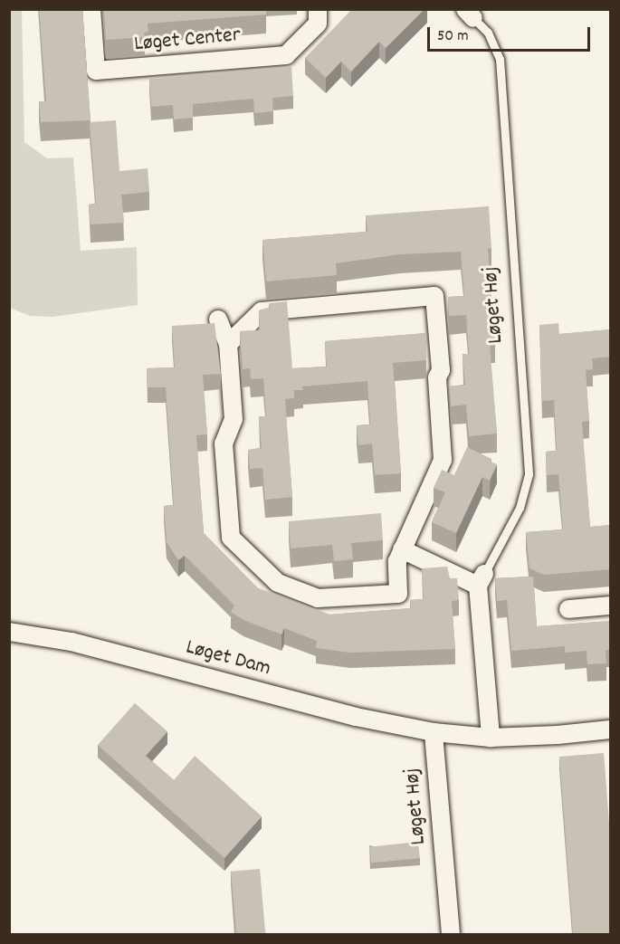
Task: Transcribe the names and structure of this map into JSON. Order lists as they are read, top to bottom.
{
  "streets": {
    "street": ["Løget Center", "Løget Høj", "Løget Dam"]
  },
  "crossings": [
    ["Løget Høj", "Løget Dam"]
  ],
  "scale_bar": "50 m"
}
